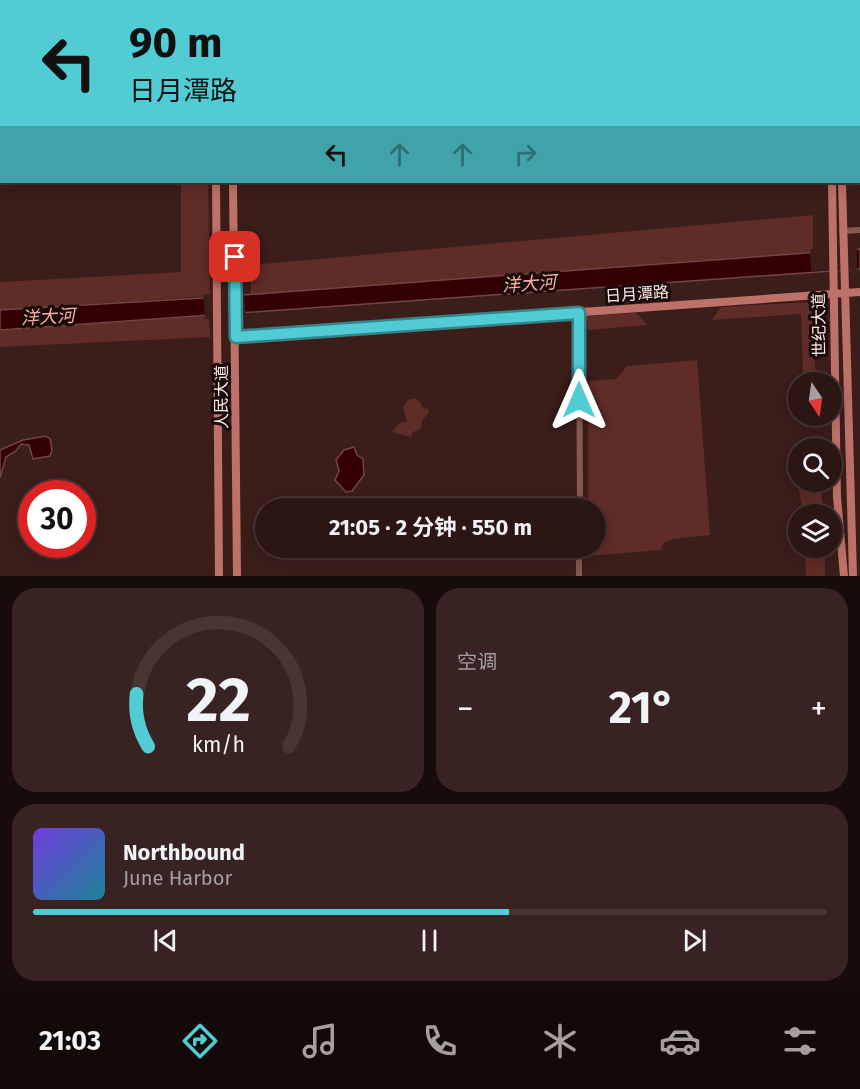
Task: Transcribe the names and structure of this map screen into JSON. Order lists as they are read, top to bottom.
{
  "streets": {
    "street": ["日月潭路", "世纪大道", "人民大道"]
  },
  "crossings": [
    ["日月潭路", "世纪大道"],
    ["日月潭路", "人民大道"]
  ],
  "water": ["洋大河"],
  "north": "bottom",
  "page": {
    "turn": ["90 m", "日月潭路"],
    "limit": "30",
    "trip": "21:05 · 2 分钟 · 550 m",
    "tile": "空调",
    "heat": ["−", "21°", "+"],
    "song": ["Northbound", "June Harbor"],
    "tabs": "21:03",
    "gauge": ["22", "km/h"]
  }
}
